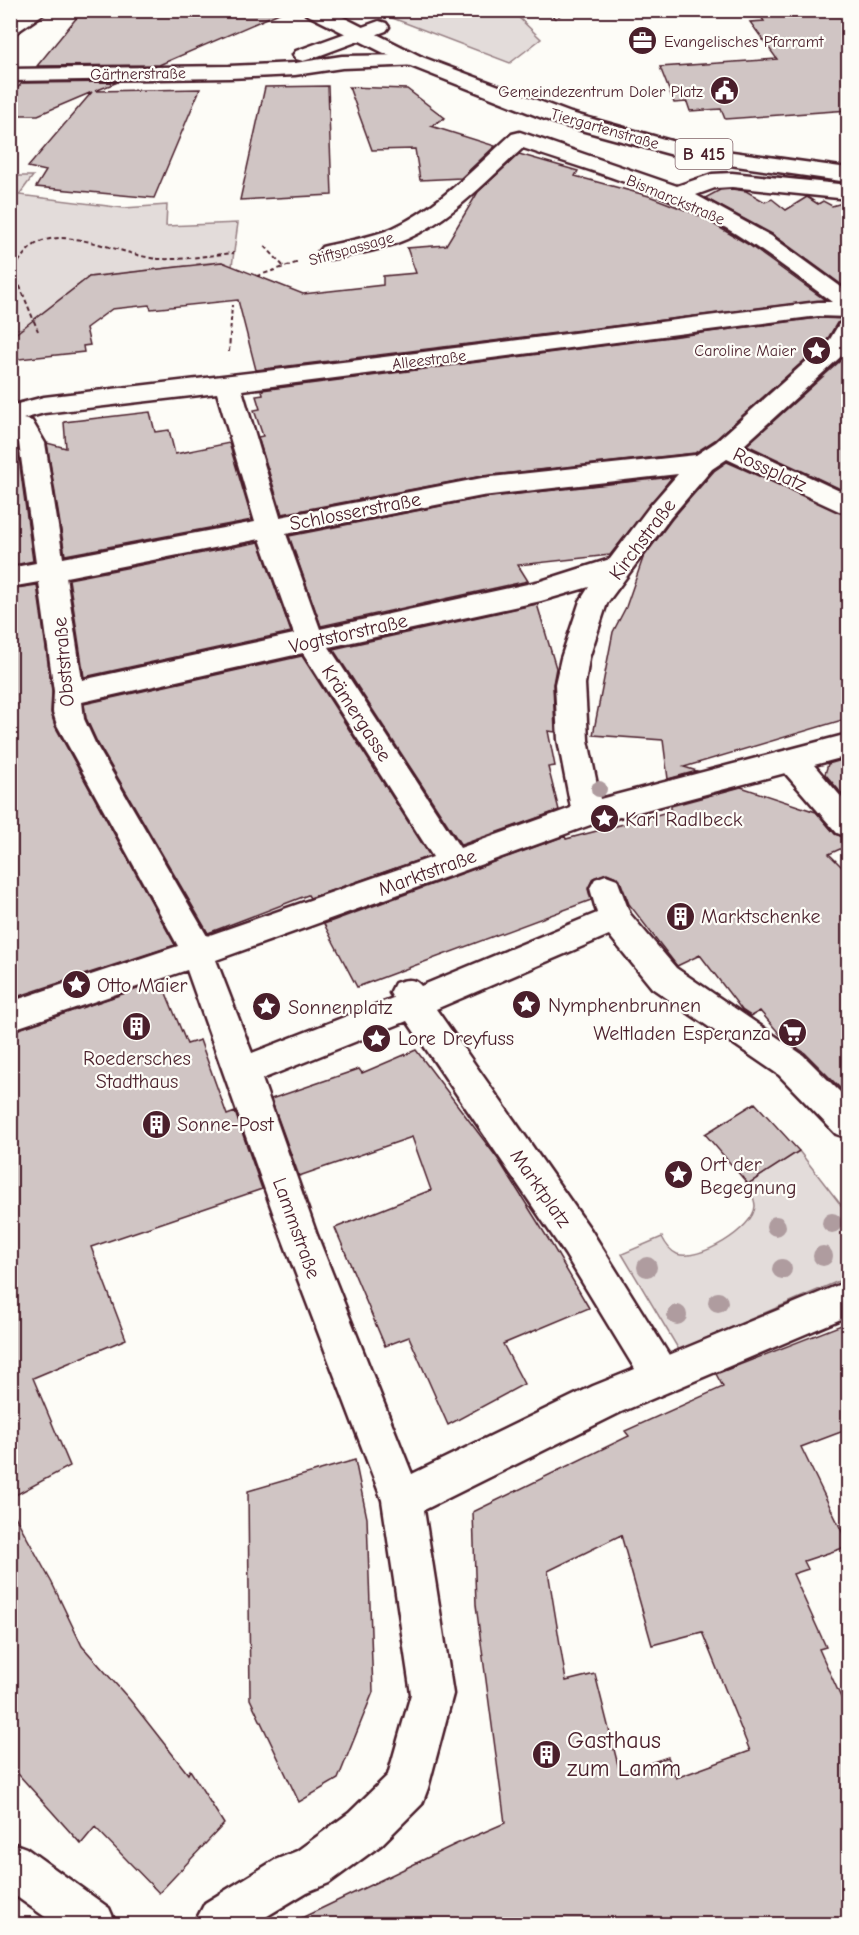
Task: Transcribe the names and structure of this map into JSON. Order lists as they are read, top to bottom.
{
  "streets": {
    "street": [
      "Gärtnerstraße",
      "Tiergartenstraße",
      "B 415",
      "Bismarckstraße",
      "Stiftspassage",
      "Alleestraße",
      "Rossplatz",
      "Schlosserstraße",
      "Kirchstraße",
      "Vogtstorstraße",
      "Obststraße",
      "Krämergasse",
      "Marktstraße",
      "Marktplatz",
      "Lammstraße"
    ]
  },
  "crossings": [
    ["Gärtnerstraße", "Tiergartenstraße"],
    ["Gärtnerstraße", "B 415"],
    ["Tiergartenstraße", "B 415"],
    ["Bismarckstraße", "Stiftspassage"],
    ["Alleestraße", "Krämergasse"],
    ["Rossplatz", "Kirchstraße"],
    ["Schlosserstraße", "Kirchstraße"],
    ["Schlosserstraße", "Obststraße"],
    ["Schlosserstraße", "Krämergasse"],
    ["Kirchstraße", "Vogtstorstraße"],
    ["Kirchstraße", "Marktstraße"],
    ["Vogtstorstraße", "Obststraße"],
    ["Vogtstorstraße", "Krämergasse"],
    ["Obststraße", "Marktstraße"],
    ["Obststraße", "Lammstraße"],
    ["Krämergasse", "Marktstraße"],
    ["Marktstraße", "Lammstraße"]
  ],
  "places": {
    "office": ["Evangelisches Pfarramt"],
    "public building": ["Gemeindezentrum Doler Platz"],
    "place": [
      "Caroline Maier",
      "Karl Radlbeck",
      "Otto Maier",
      "Nymphenbrunnen",
      "Sonnenplatz",
      "Lore Dreyfuss",
      "Ort der Begegnung"
    ],
    "building": [
      "Marktschenke",
      "Roedersches Stadthaus",
      "Sonne-Post",
      "Gasthaus zum Lamm"
    ],
    "supermarket": ["Weltladen Esperanza"]
  }
}
